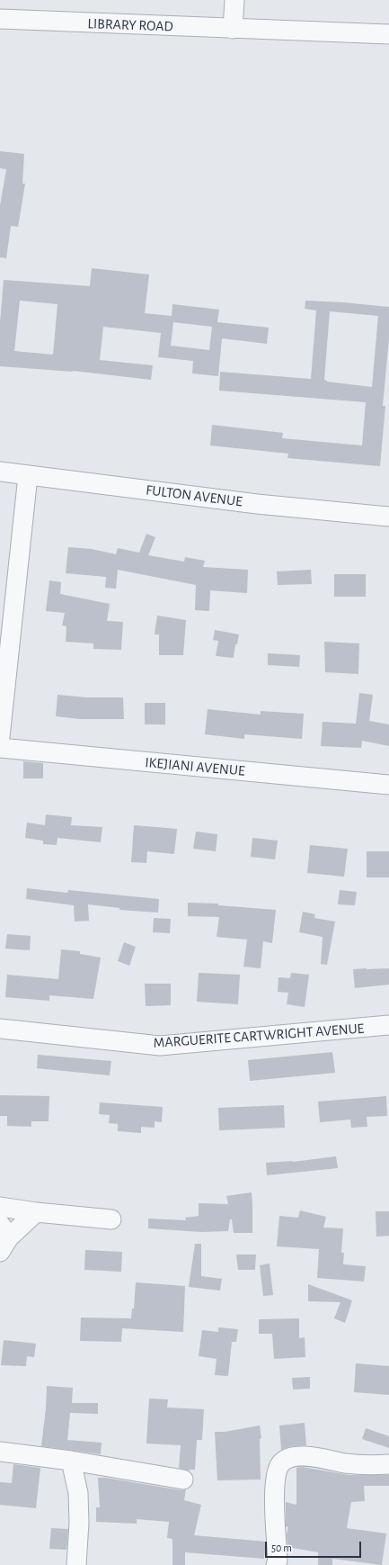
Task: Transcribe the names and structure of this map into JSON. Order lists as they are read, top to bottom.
{
  "streets": {
    "street": [
      "LIBRARY ROAD",
      "FULTON AVENUE",
      "IKEJIANI AVENUE",
      "MARGUERITE CARTWRIGHT AVENUE"
    ]
  },
  "scale_bar": "50 m"
}
